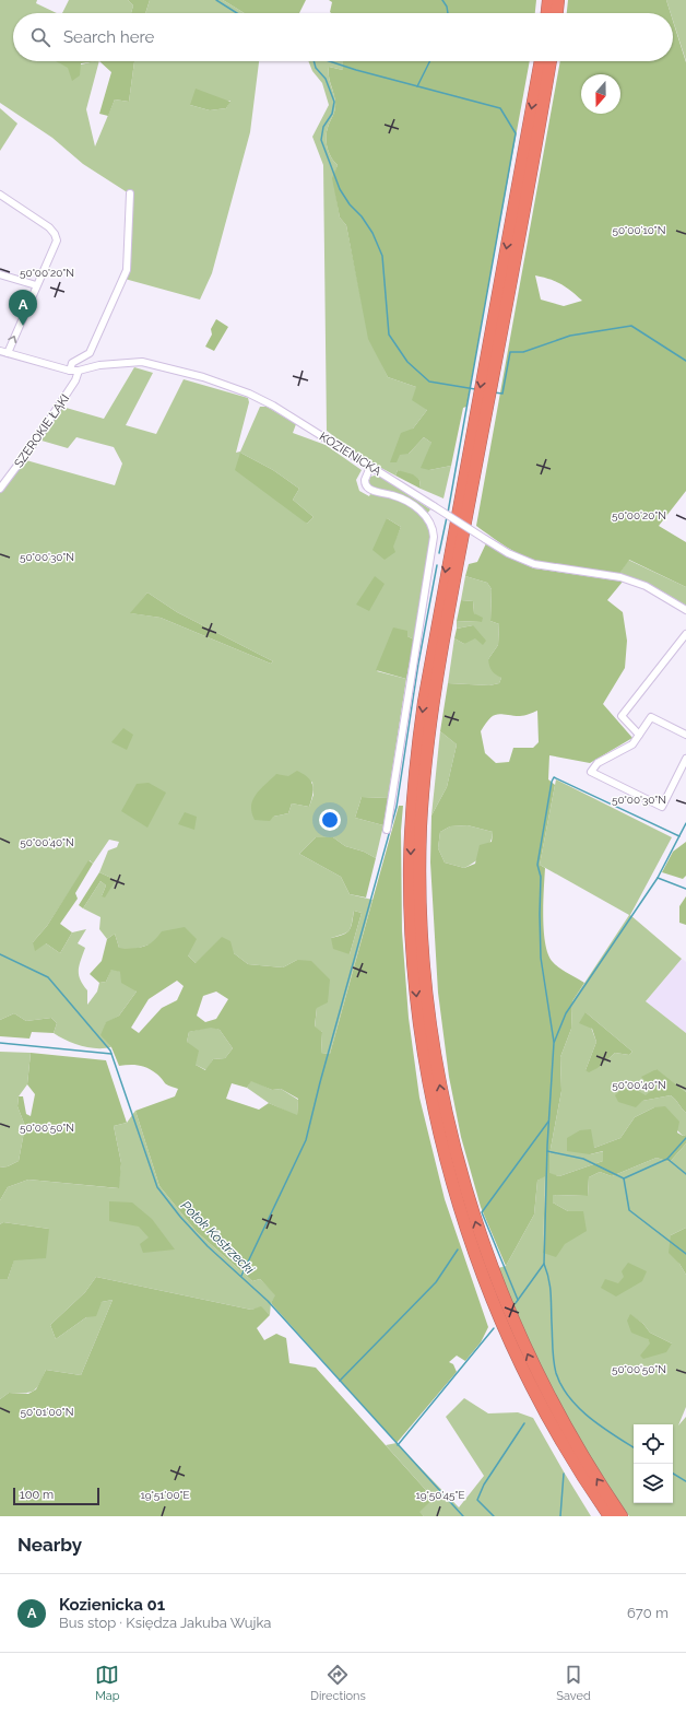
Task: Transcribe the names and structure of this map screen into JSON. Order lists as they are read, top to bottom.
{
  "streets": {
    "street": ["SZEROKIE ŁĄKI", "KOZIENICKA"]
  },
  "crossings": [
    ["SZEROKIE ŁĄKI", "KOZIENICKA"]
  ],
  "water": ["Potok Kostrzecki"],
  "scale_bar": "100 m",
  "north": "bottom",
  "page": {
    "search": "Search here",
    "pins": "A",
    "scale": "100 m",
    "heading": "Nearby",
    "list": [
      {
        "mark": "A",
        "name": "Kozienicka 01",
        "note": "Bus stop · Księdza Jakuba Wujka",
        "value": "670 m"
      }
    ],
    "nav": ["Map", "Directions", "Saved"]
  },
  "coordinates": [
    "50°00'10\"N",
    "50°00'20\"N",
    "50°00'30\"N",
    "50°00'40\"N",
    "50°00'50\"N",
    "50°01'00\"N",
    "19°51'00\"E",
    "19°50'45\"E"
  ]
}
